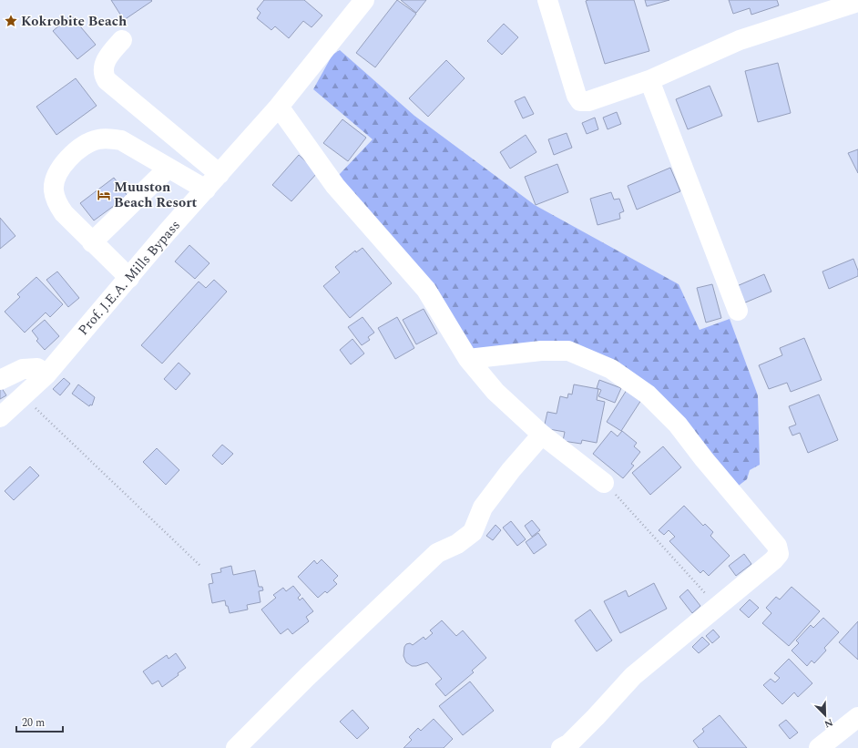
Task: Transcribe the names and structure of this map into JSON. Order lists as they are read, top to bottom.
{
  "streets": {
    "street": ["Prof. J.E.A. Mills Bypass"]
  },
  "places": {
    "place": ["Kokrobite Beach"],
    "hotel": ["Muuston Beach Resort"]
  },
  "scale_bar": "20 m",
  "north": "bottom right"
}
